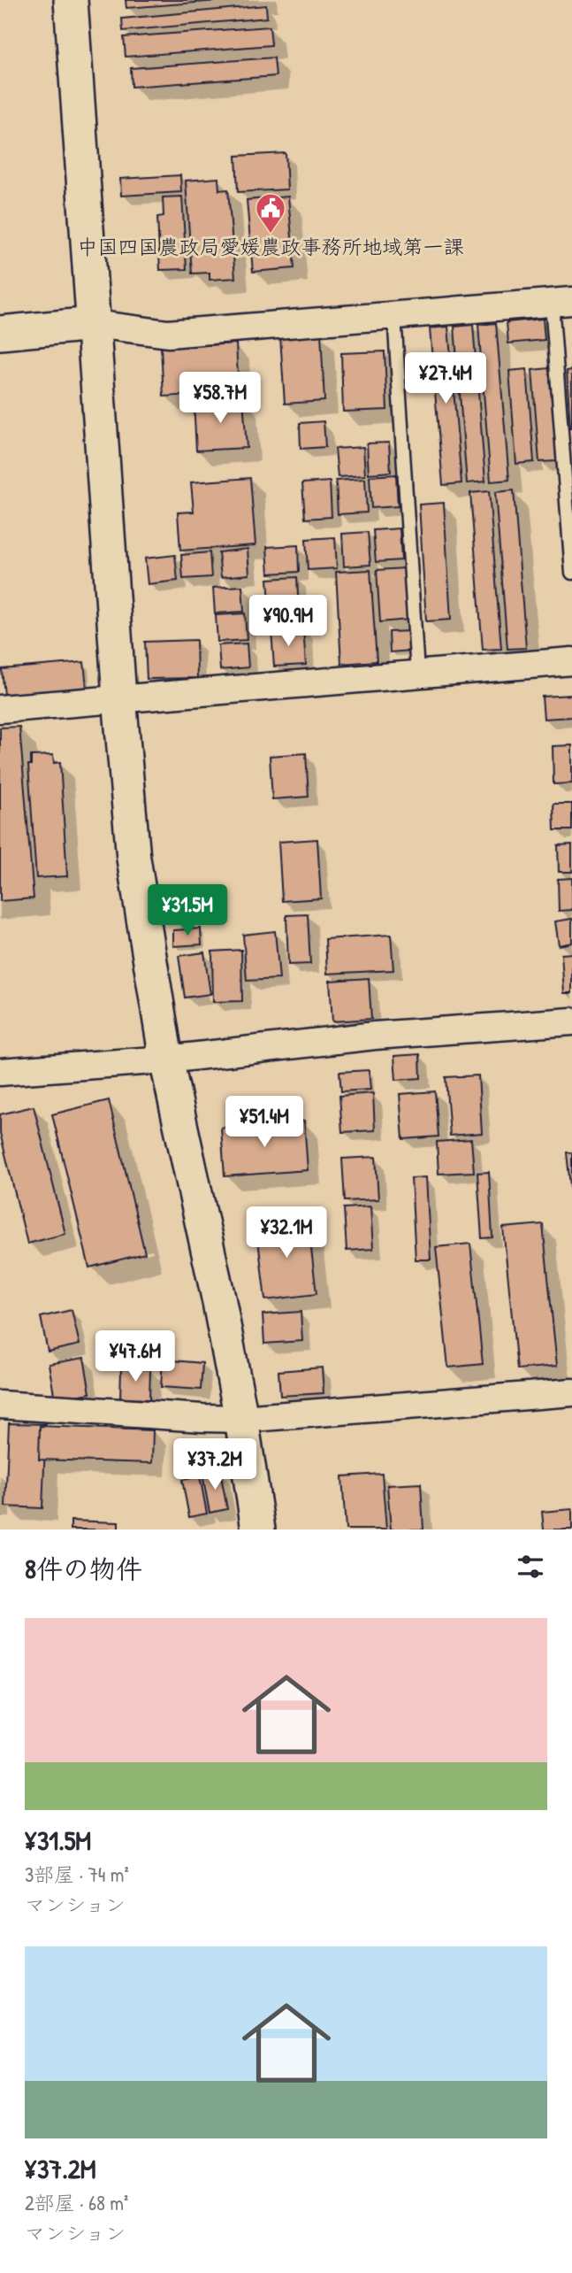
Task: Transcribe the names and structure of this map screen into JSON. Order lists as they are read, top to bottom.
{
  "places": {
    "public building": ["中国四国農政局愛媛農政事務所地域第一課"]
  },
  "page": {
    "price": [
      "¥27.4M",
      "¥58.7M",
      "¥90.9M",
      "¥31.5M",
      "¥51.4M",
      "¥32.1M",
      "¥47.6M",
      "¥37.2M"
    ],
    "heading": "8件の物件",
    "list": [
      {
        "name": "¥31.5M",
        "note": "3部屋 · 74 m² · マンション"
      },
      {
        "name": "¥37.2M",
        "note": "2部屋 · 68 m² · マンション"
      }
    ]
  }
}
